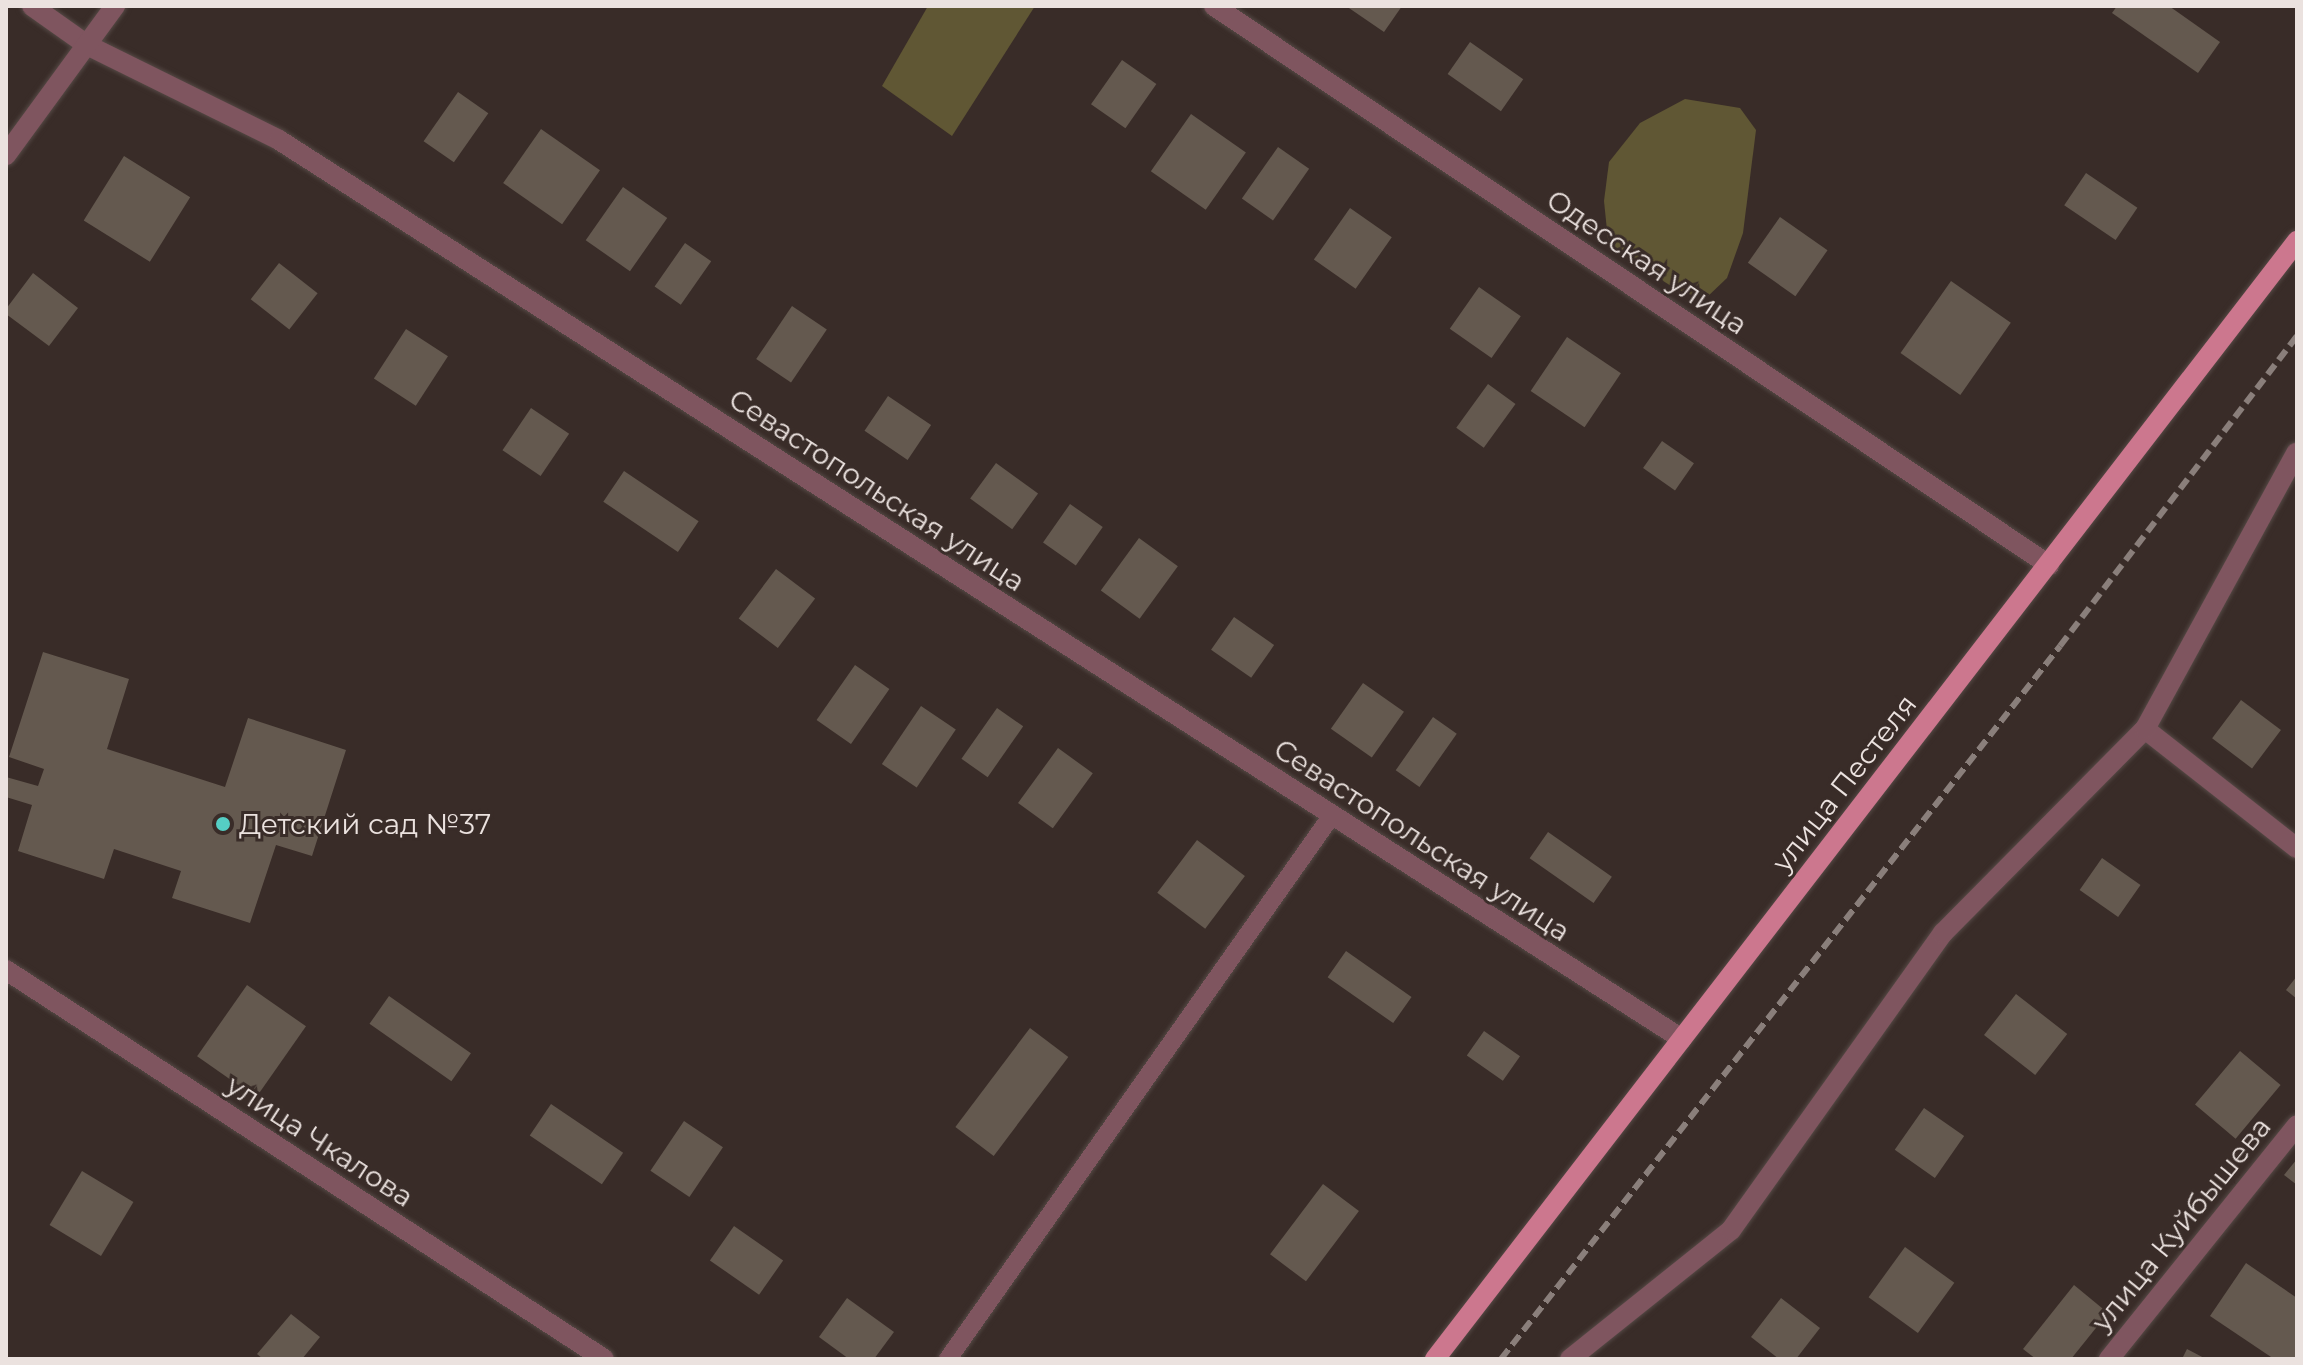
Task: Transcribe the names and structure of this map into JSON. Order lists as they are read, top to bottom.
{
  "streets": {
    "main road": ["улица Пестеля"],
    "street": [
      "Одесская улица",
      "Севастопольская улица",
      "улица Чкалова",
      "улица Куйбышева"
    ]
  },
  "crossings": [
    ["Одесская улица", "улица Пестеля"],
    ["Севастопольская улица", "улица Пестеля"]
  ],
  "places": ["Детский сад №37"]
}
